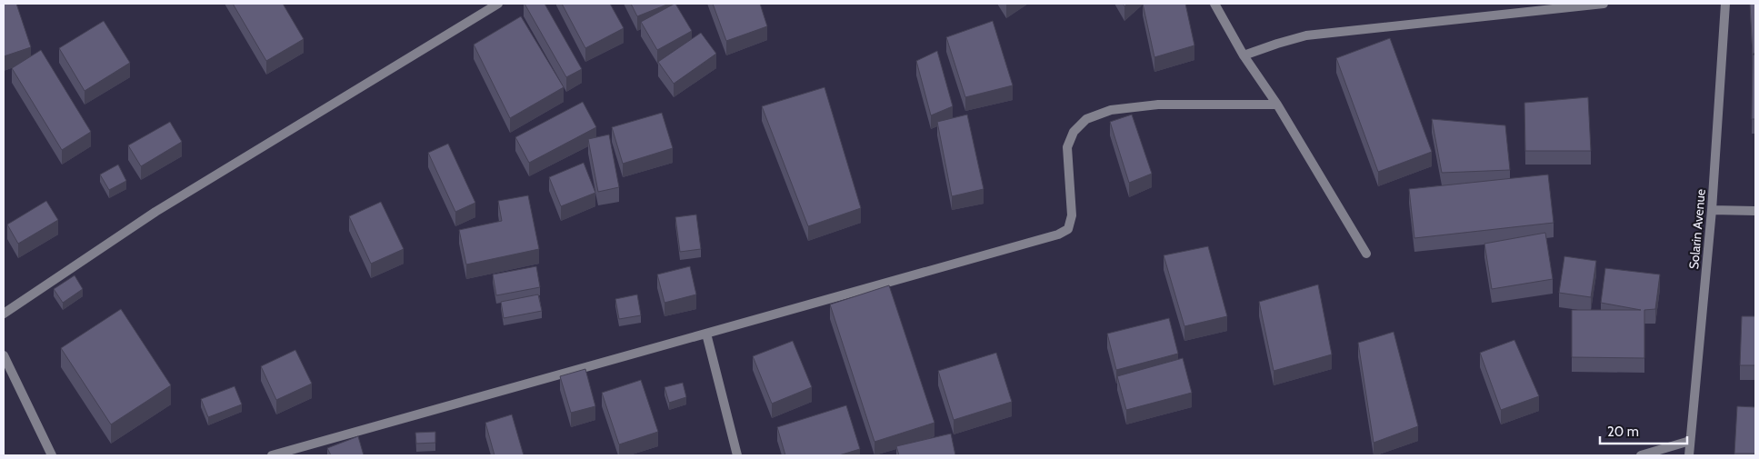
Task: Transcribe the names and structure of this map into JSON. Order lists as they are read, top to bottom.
{
  "streets": {
    "street": ["Solarin Avenue"]
  },
  "scale_bar": "20 m"
}
